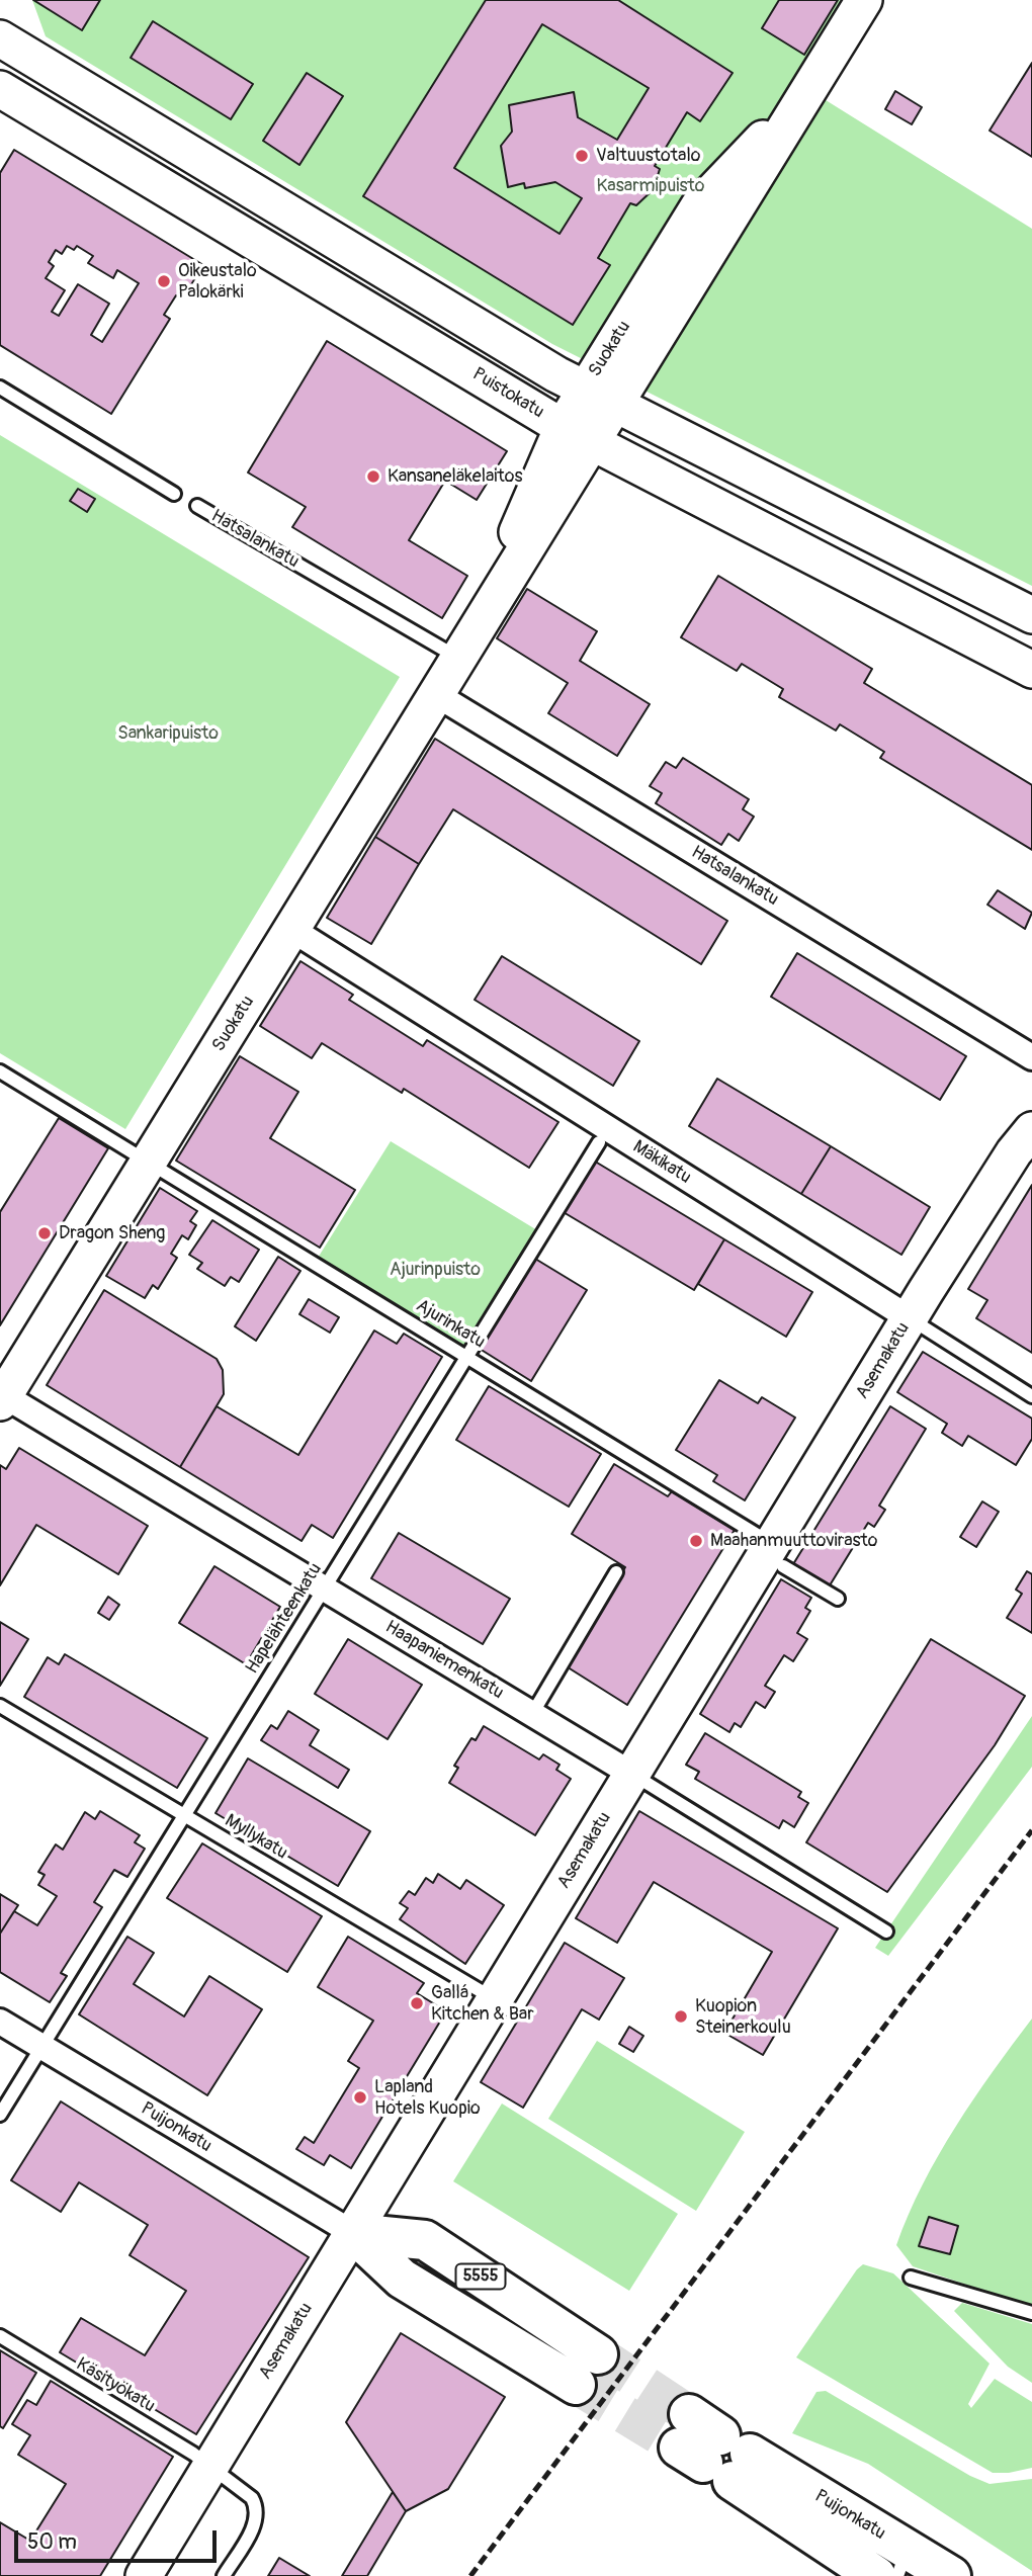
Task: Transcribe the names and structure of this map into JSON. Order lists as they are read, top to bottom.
{
  "streets": {
    "main road": [
      "Suokatu",
      "Puistokatu",
      "Asemakatu",
      "Puijonkatu",
      "5555"
    ],
    "street": ["Hatsalankatu", "Mäkikatu", "Haapaniemenkatu"],
    "lane": [
      "Ajurinkatu",
      "Hapelähteenkatu",
      "Myllykatu",
      "Käsityökatu"
    ]
  },
  "crossings": [
    ["Suokatu", "Puistokatu"],
    ["Suokatu", "Hatsalankatu"],
    ["Suokatu", "Mäkikatu"],
    ["Suokatu", "Ajurinkatu"],
    ["Suokatu", "Haapaniemenkatu"],
    ["Mäkikatu", "Asemakatu"],
    ["Ajurinkatu", "Asemakatu"],
    ["Ajurinkatu", "Hapelähteenkatu"],
    ["Asemakatu", "Haapaniemenkatu"],
    ["Asemakatu", "Myllykatu"],
    ["Asemakatu", "Puijonkatu"],
    ["Asemakatu", "Käsityökatu"],
    ["Hapelähteenkatu", "Haapaniemenkatu"],
    ["Hapelähteenkatu", "Myllykatu"],
    ["Hapelähteenkatu", "Puijonkatu"]
  ],
  "parks": ["Kasarmipuisto", "Sankaripuisto", "Ajurinpuisto"],
  "places": [
    "Valtuustotalo",
    "Oikeustalo Palokärki",
    "Kansaneläkelaitos",
    "Dragon Sheng",
    "Maahanmuuttovirasto",
    "Gallá Kitchen & Bar",
    "Kuopion Steinerkoulu",
    "Lapland Hotels Kuopio"
  ],
  "scale_bar": "50 m"
}
